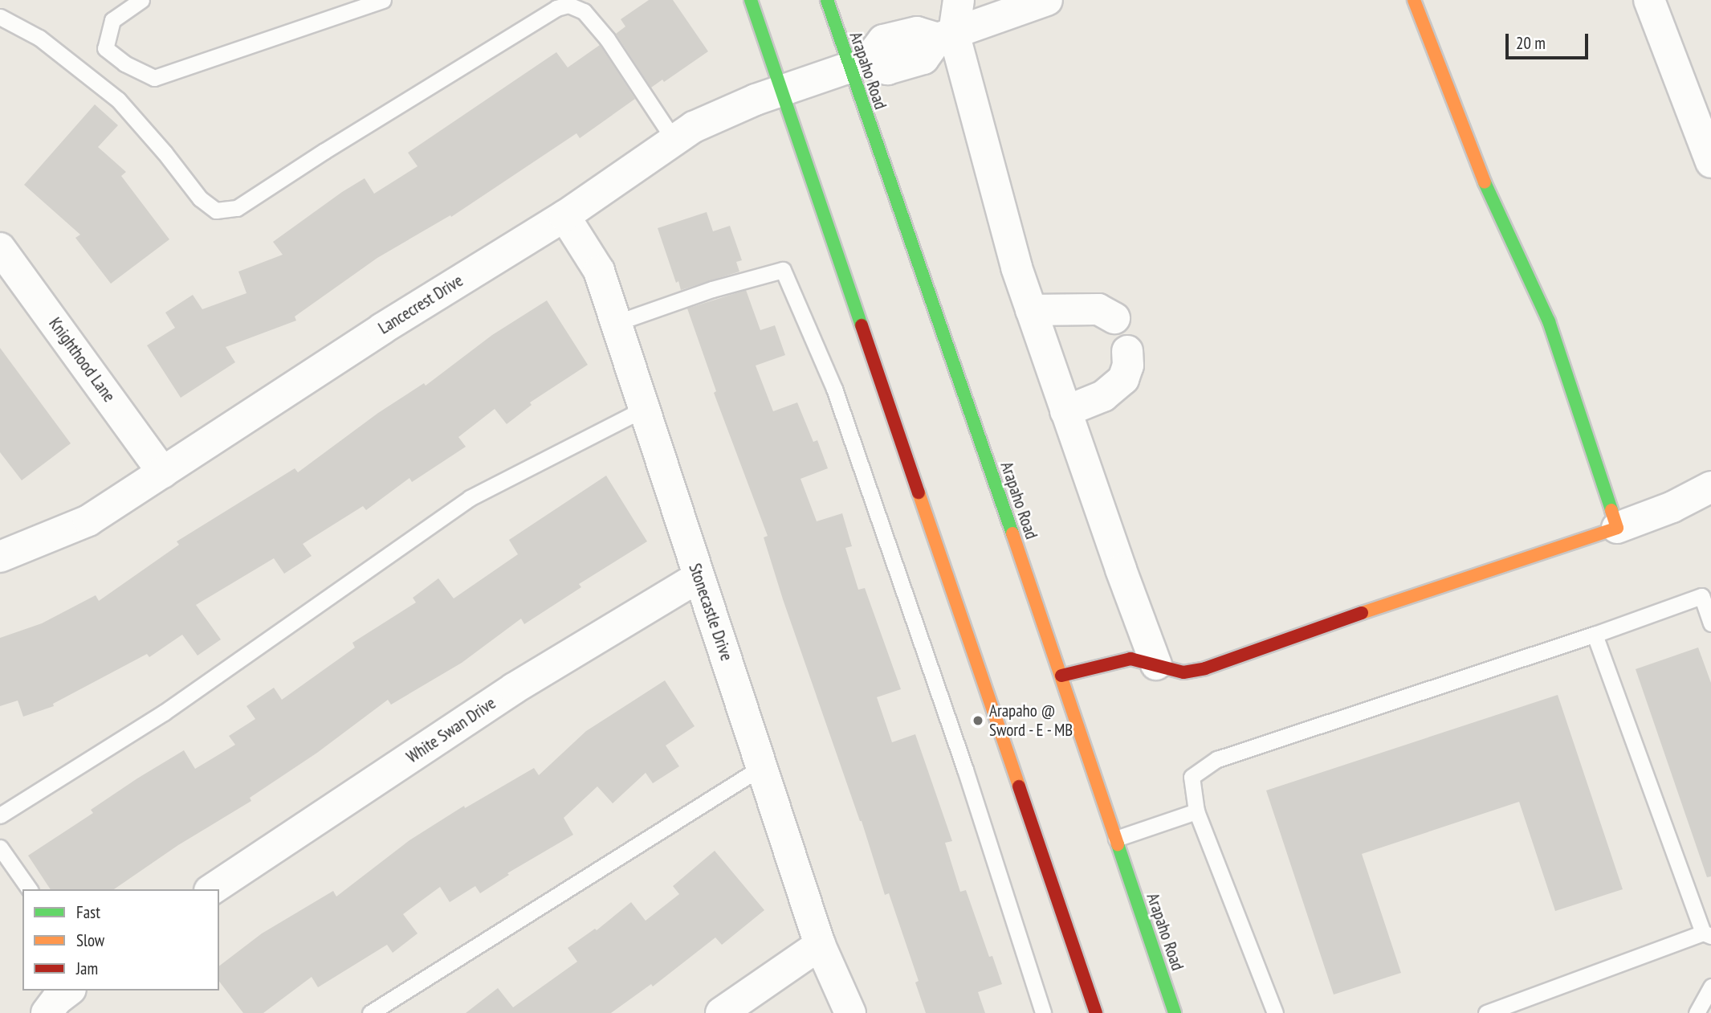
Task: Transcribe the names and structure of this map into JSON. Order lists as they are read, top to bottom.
{
  "streets": {
    "main road": ["Arapaho Road"],
    "street": [
      "Lancecrest Drive",
      "Knighthood Lane",
      "Stonecastle Drive",
      "White Swan Drive"
    ]
  },
  "crossings": [
    ["Arapaho Road", "Lancecrest Drive"],
    ["Lancecrest Drive", "Knighthood Lane"],
    ["Lancecrest Drive", "Stonecastle Drive"],
    ["Stonecastle Drive", "White Swan Drive"]
  ],
  "places": ["Arapaho @ Sword - E - MB"],
  "legend": ["Fast", "Slow", "Jam"],
  "scale_bar": "20 m"
}
